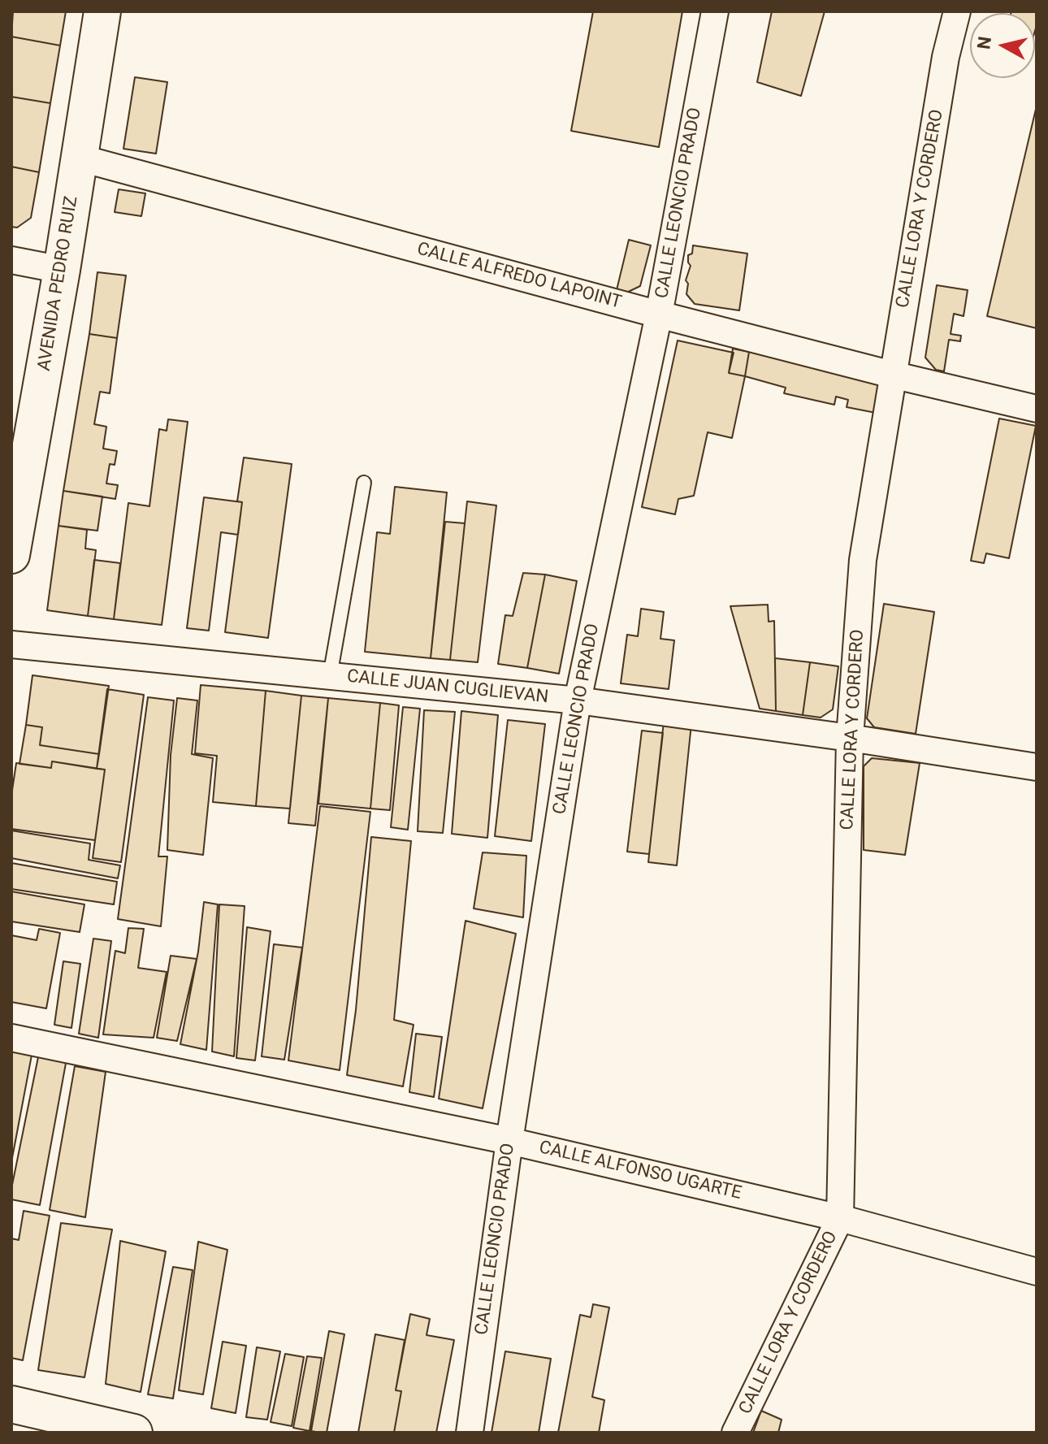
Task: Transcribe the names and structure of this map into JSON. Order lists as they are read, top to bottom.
{
  "streets": {
    "street": [
      "CALLE LEONCIO PRADO",
      "CALLE LORA Y CORDERO",
      "CALLE ALFREDO LAPOINT",
      "AVENIDA PEDRO RUIZ",
      "CALLE JUAN CUGLIEVAN",
      "CALLE ALFONSO UGARTE"
    ]
  },
  "crossings": [
    ["CALLE LEONCIO PRADO", "CALLE ALFREDO LAPOINT"],
    ["CALLE LEONCIO PRADO", "CALLE JUAN CUGLIEVAN"],
    ["CALLE LEONCIO PRADO", "CALLE ALFONSO UGARTE"],
    ["CALLE LORA Y CORDERO", "CALLE ALFREDO LAPOINT"],
    ["CALLE LORA Y CORDERO", "CALLE JUAN CUGLIEVAN"],
    ["CALLE LORA Y CORDERO", "CALLE ALFONSO UGARTE"],
    ["CALLE ALFREDO LAPOINT", "AVENIDA PEDRO RUIZ"]
  ],
  "north": "left"
}
